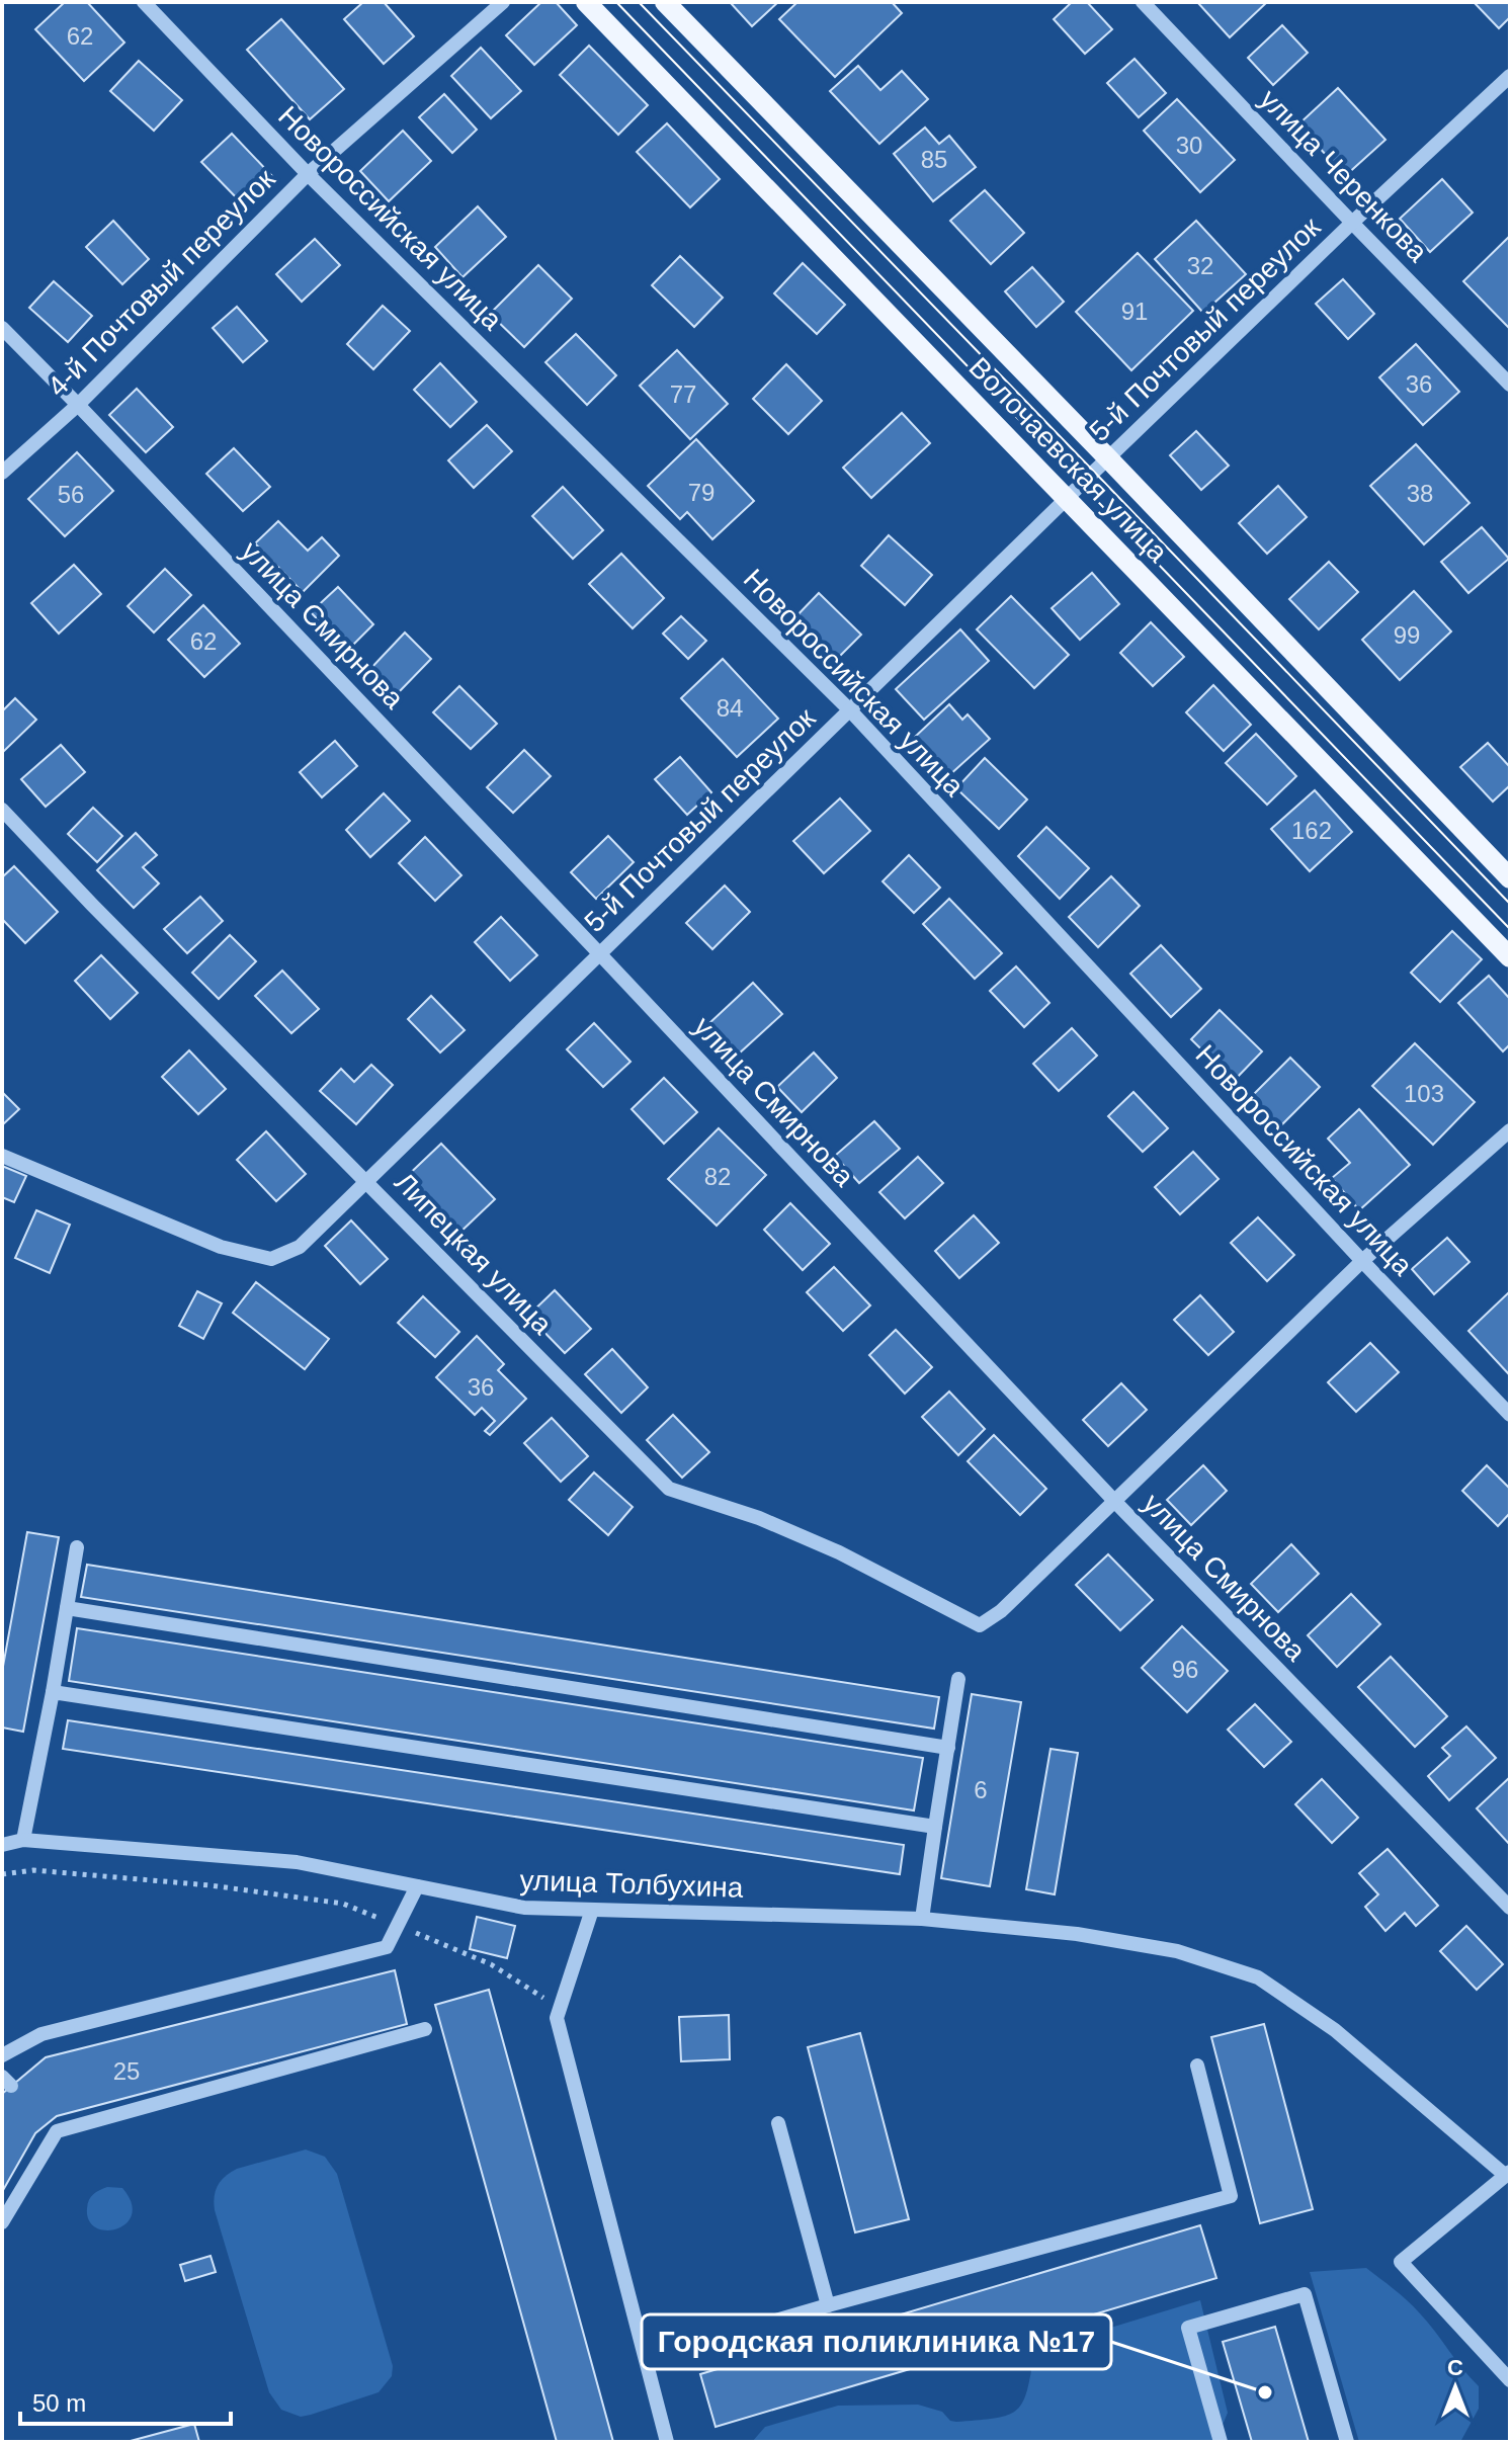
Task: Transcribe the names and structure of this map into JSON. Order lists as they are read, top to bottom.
{
  "streets": {
    "main road": ["Волочаевская улица"],
    "street": [
      "улица Черенкова",
      "Новороссийская улица",
      "4-й Почтовый переулок",
      "5-й Почтовый переулок",
      "улица Смирнова",
      "Липецкая улица",
      "улица Толбухина"
    ]
  },
  "crossings": [
    ["улица Черенкова", "5-й Почтовый переулок"],
    ["Новороссийская улица", "4-й Почтовый переулок"],
    ["Новороссийская улица", "5-й Почтовый переулок"],
    ["4-й Почтовый переулок", "улица Смирнова"],
    ["5-й Почтовый переулок", "Волочаевская улица"],
    ["5-й Почтовый переулок", "улица Смирнова"],
    ["5-й Почтовый переулок", "Липецкая улица"],
    ["улица Смирнова", "Липецкая улица"]
  ],
  "places": ["Городская поликлиника №17"],
  "house_numbers": [
    "62",
    "30",
    "85",
    "32",
    "91",
    "36",
    "77",
    "79",
    "38",
    "56",
    "99",
    "62",
    "84",
    "162",
    "103",
    "82",
    "36",
    "96",
    "6",
    "25"
  ],
  "scale_bar": "50 m",
  "north": "top"
}
